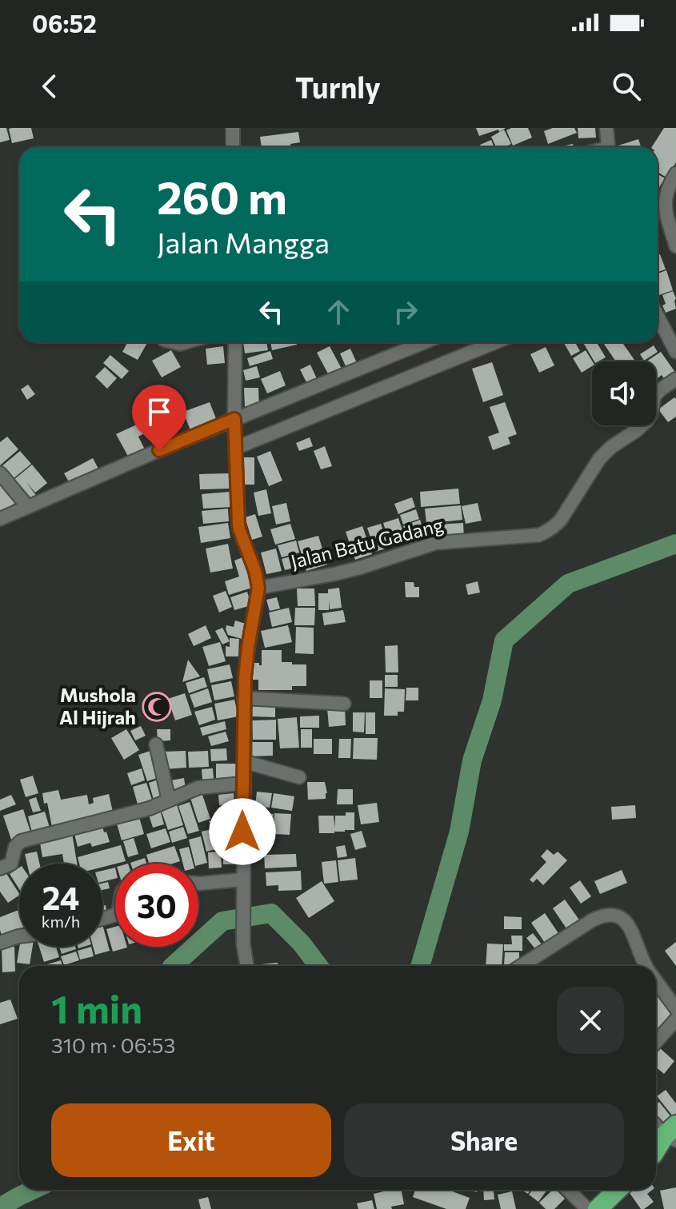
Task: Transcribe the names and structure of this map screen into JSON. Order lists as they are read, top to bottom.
{
  "streets": {
    "street": ["Jalan Batu Gadang"]
  },
  "places": {
    "mosque": ["Mushola Al Hijrah"]
  },
  "page": {
    "status": "06:52",
    "header": "Turnly",
    "turn": ["260 m", "Jalan Mangga"],
    "speed": "24 km/h",
    "limit": "30",
    "heading": ["1 min", "310 m · 06:53"],
    "buttons": ["Exit", "Share"]
  }
}
